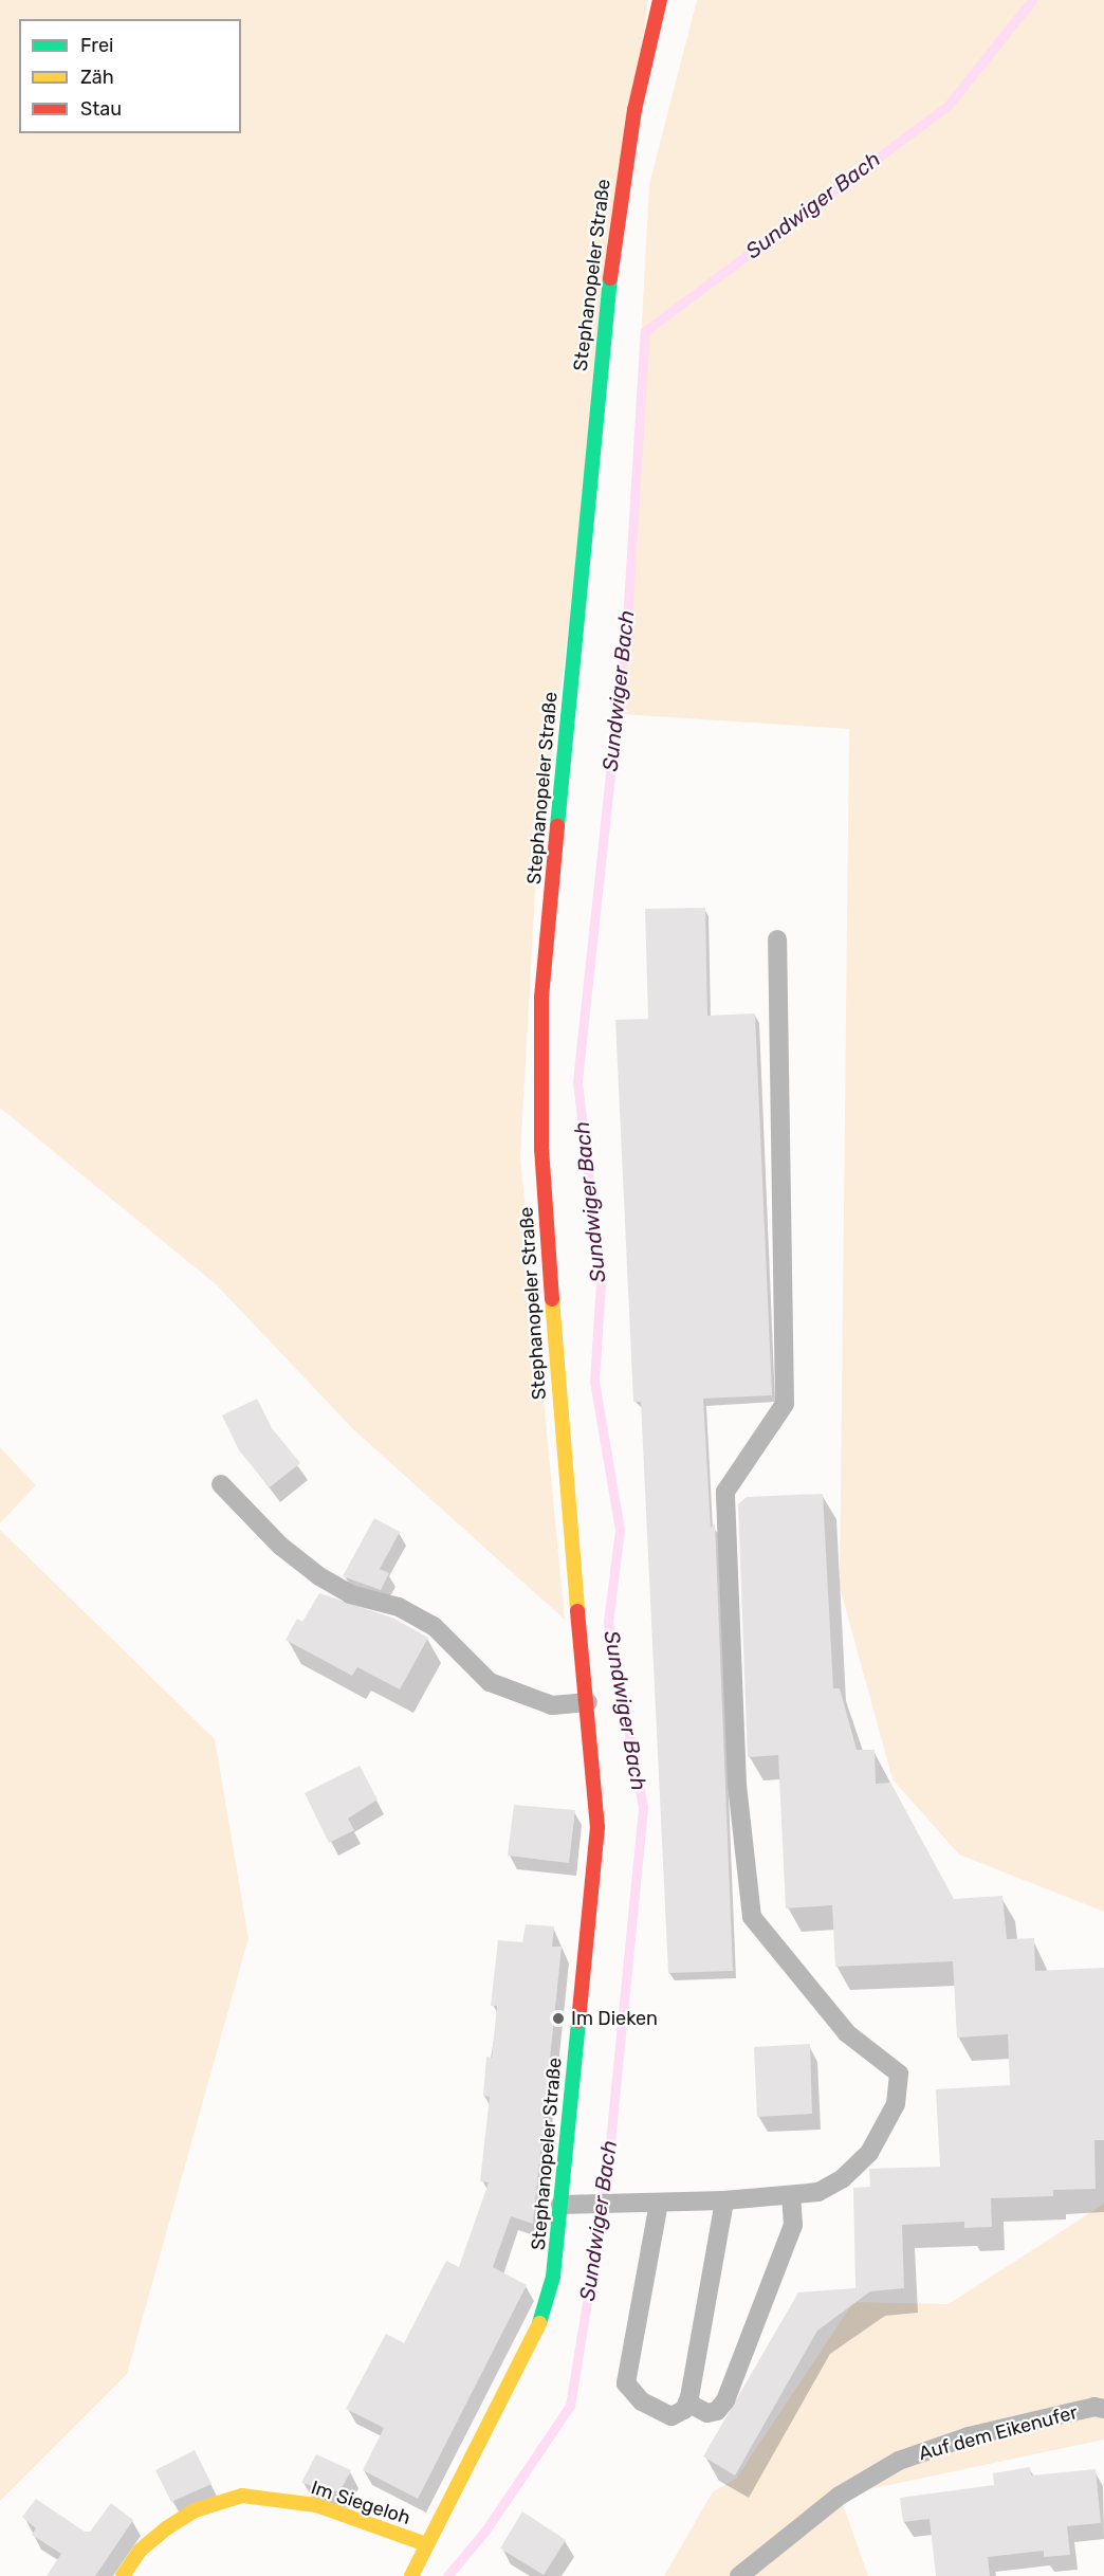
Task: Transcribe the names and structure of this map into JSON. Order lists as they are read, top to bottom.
{
  "streets": {
    "street": ["Stephanopeler Straße", "Im Siegeloh"],
    "lane": ["Auf dem Eikenufer"]
  },
  "crossings": [
    ["Stephanopeler Straße", "Im Siegeloh"]
  ],
  "water": ["Sundwiger Bach"],
  "places": ["Im Dieken"],
  "legend": ["Frei", "Zäh", "Stau"]
}
